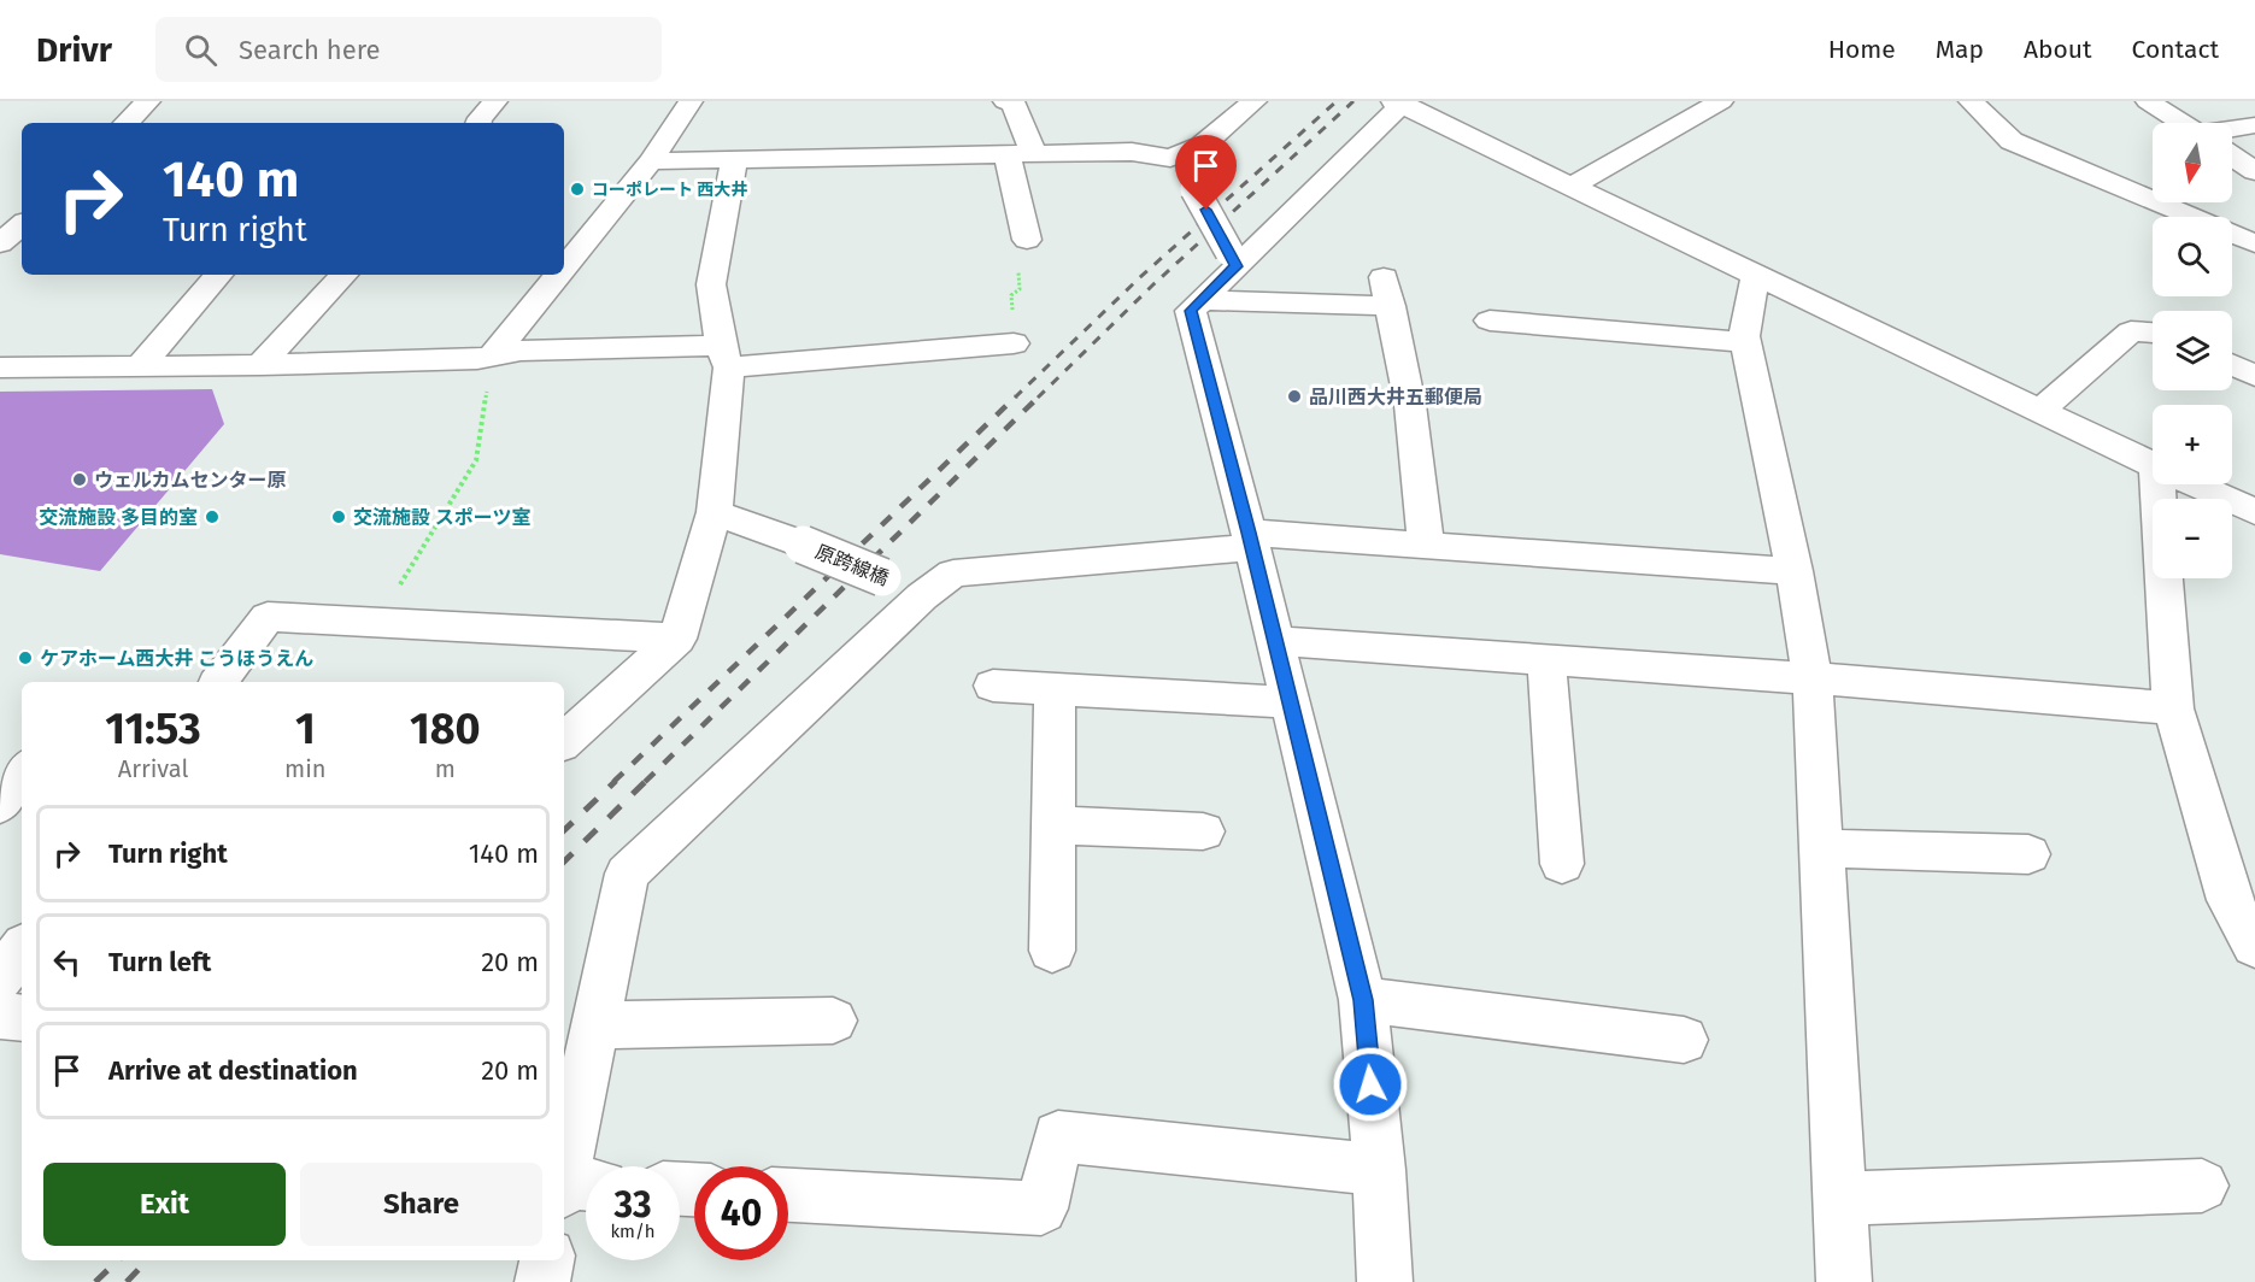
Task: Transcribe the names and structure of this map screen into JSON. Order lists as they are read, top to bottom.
{
  "streets": {
    "street": ["原跨線橋"]
  },
  "places": [
    "コーポレート 西大井",
    "品川西大井五郵便局",
    "ウェルカムセンター原",
    "交流施設 多目的室",
    "交流施設 スポーツ室",
    "ケアホーム西大井 こうほうえん"
  ],
  "north": "bottom",
  "page": {
    "header": "Drivr",
    "search": "Search here",
    "nav": [
      "Home",
      "Map",
      "About",
      "Contact"
    ],
    "map_buttons": ["+", "−"],
    "turn": ["140 m", "Turn right"],
    "eta": [
      "11:53",
      "Arrival",
      "1",
      "min",
      "180",
      "m"
    ],
    "list": [
      {
        "name": "Turn right",
        "value": "140 m"
      },
      {
        "name": "Turn left",
        "value": "20 m"
      },
      {
        "name": "Arrive at destination",
        "value": "20 m"
      }
    ],
    "buttons": ["Exit", "Share"],
    "speed": "33 km/h",
    "limit": "40"
  }
}
